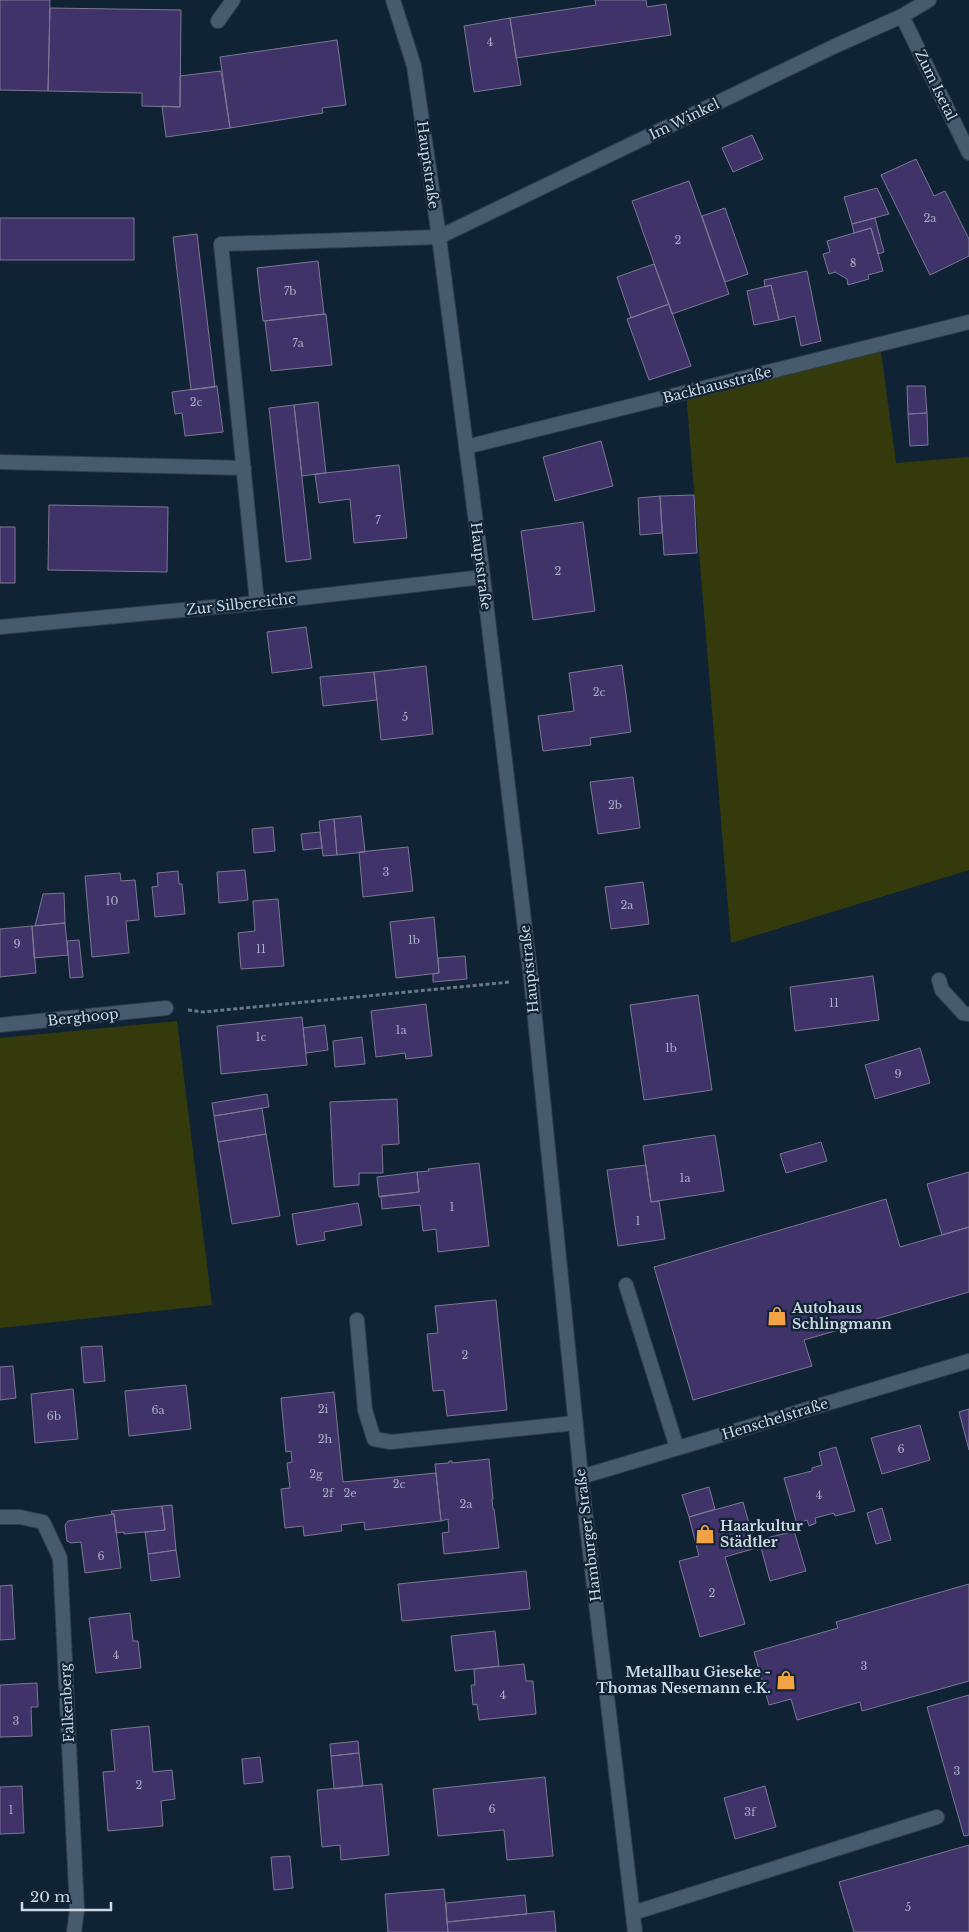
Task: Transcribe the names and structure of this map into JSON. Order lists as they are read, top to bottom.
{
  "streets": {
    "street": [
      "Zum Isetal",
      "Im Winkel",
      "Hauptstraße",
      "Backhausstraße",
      "Zur Silbereiche",
      "Berghoop",
      "Henschelstraße",
      "Hamburger Straße",
      "Falkenberg"
    ]
  },
  "crossings": [
    ["Zum Isetal", "Im Winkel"],
    ["Im Winkel", "Hauptstraße"],
    ["Hauptstraße", "Backhausstraße"],
    ["Hauptstraße", "Zur Silbereiche"],
    ["Hauptstraße", "Hamburger Straße"],
    ["Henschelstraße", "Hamburger Straße"]
  ],
  "places": {
    "shop": ["Autohaus Schlingmann", "Haarkultur Städtler", "Metallbau Gieseke - Thomas Nesemann e.K."]
  },
  "house_numbers": [
    "4",
    "2a",
    "2",
    "8",
    "7b",
    "7a",
    "2c",
    "7",
    "2",
    "2c",
    "5",
    "2b",
    "3",
    "10",
    "2a",
    "1b",
    "9",
    "11",
    "11",
    "1a",
    "1c",
    "1b",
    "9",
    "1a",
    "1",
    "1",
    "2",
    "2i",
    "6a",
    "6b",
    "2h",
    "6",
    "2g",
    "2c",
    "2f",
    "2e",
    "4",
    "2a",
    "6",
    "2",
    "4",
    "3",
    "4",
    "3",
    "3",
    "2",
    "6",
    "1",
    "3f",
    "5"
  ],
  "scale_bar": "20 m"
}
